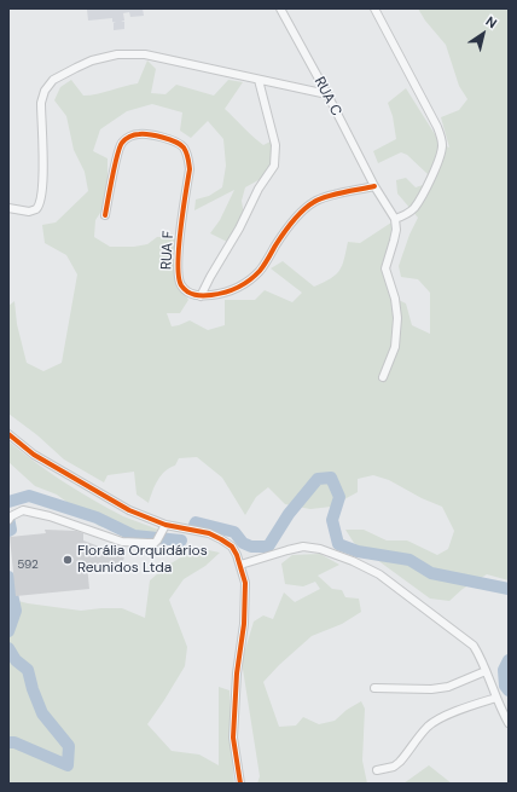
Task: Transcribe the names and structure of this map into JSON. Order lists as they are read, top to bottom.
{
  "streets": {
    "street": ["RUA C", "RUA F"]
  },
  "places": ["Florália Orquidários Reunidos Ltda"],
  "house_numbers": ["592"],
  "north": "top right"
}
